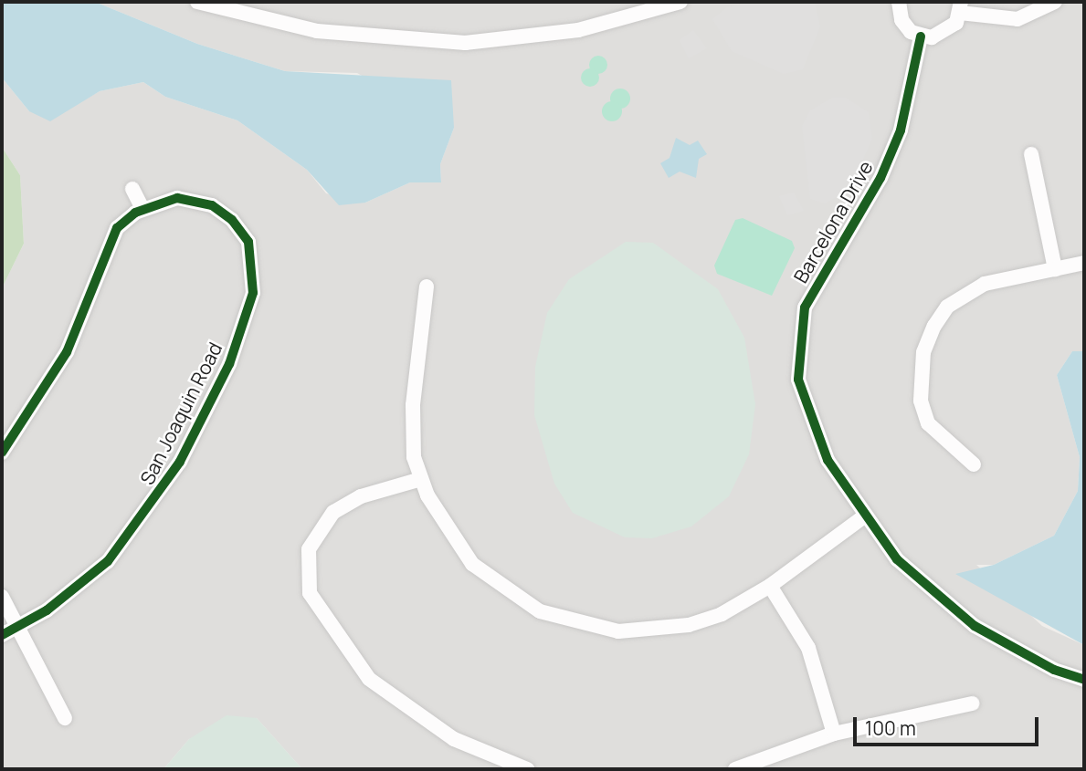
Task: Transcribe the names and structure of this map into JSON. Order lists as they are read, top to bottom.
{
  "streets": {
    "street": ["Barcelona Drive", "San Joaquin Road"]
  },
  "scale_bar": "100 m"
}
